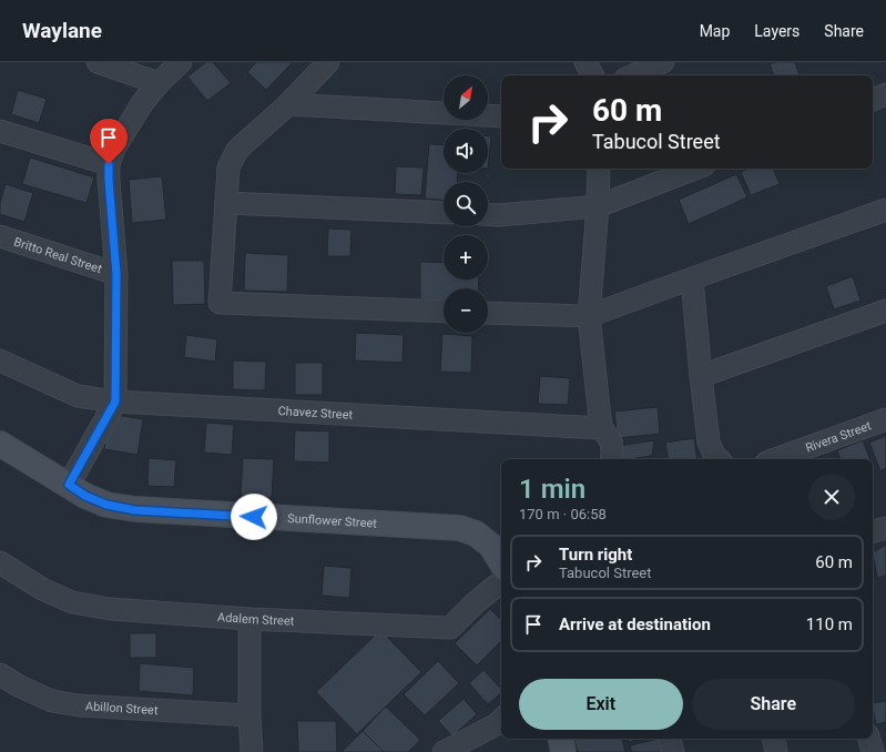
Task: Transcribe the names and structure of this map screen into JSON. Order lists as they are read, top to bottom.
{
  "streets": {
    "main road": ["Sunflower Street"],
    "street": [
      "Britto Real Street",
      "Chavez Street",
      "Rivera Street",
      "Adalem Street",
      "Abillon Street"
    ]
  },
  "north": "top right",
  "page": {
    "header": "Waylane",
    "nav": ["Map", "Layers", "Share"],
    "map_buttons": ["+", "−"],
    "turn": ["60 m", "Tabucol Street"],
    "heading": ["1 min", "170 m · 06:58"],
    "list": [
      {
        "name": "Turn right",
        "note": "Tabucol Street",
        "value": "60 m"
      },
      {
        "name": "Arrive at destination",
        "value": "110 m"
      }
    ],
    "buttons": ["Exit", "Share"]
  }
}
